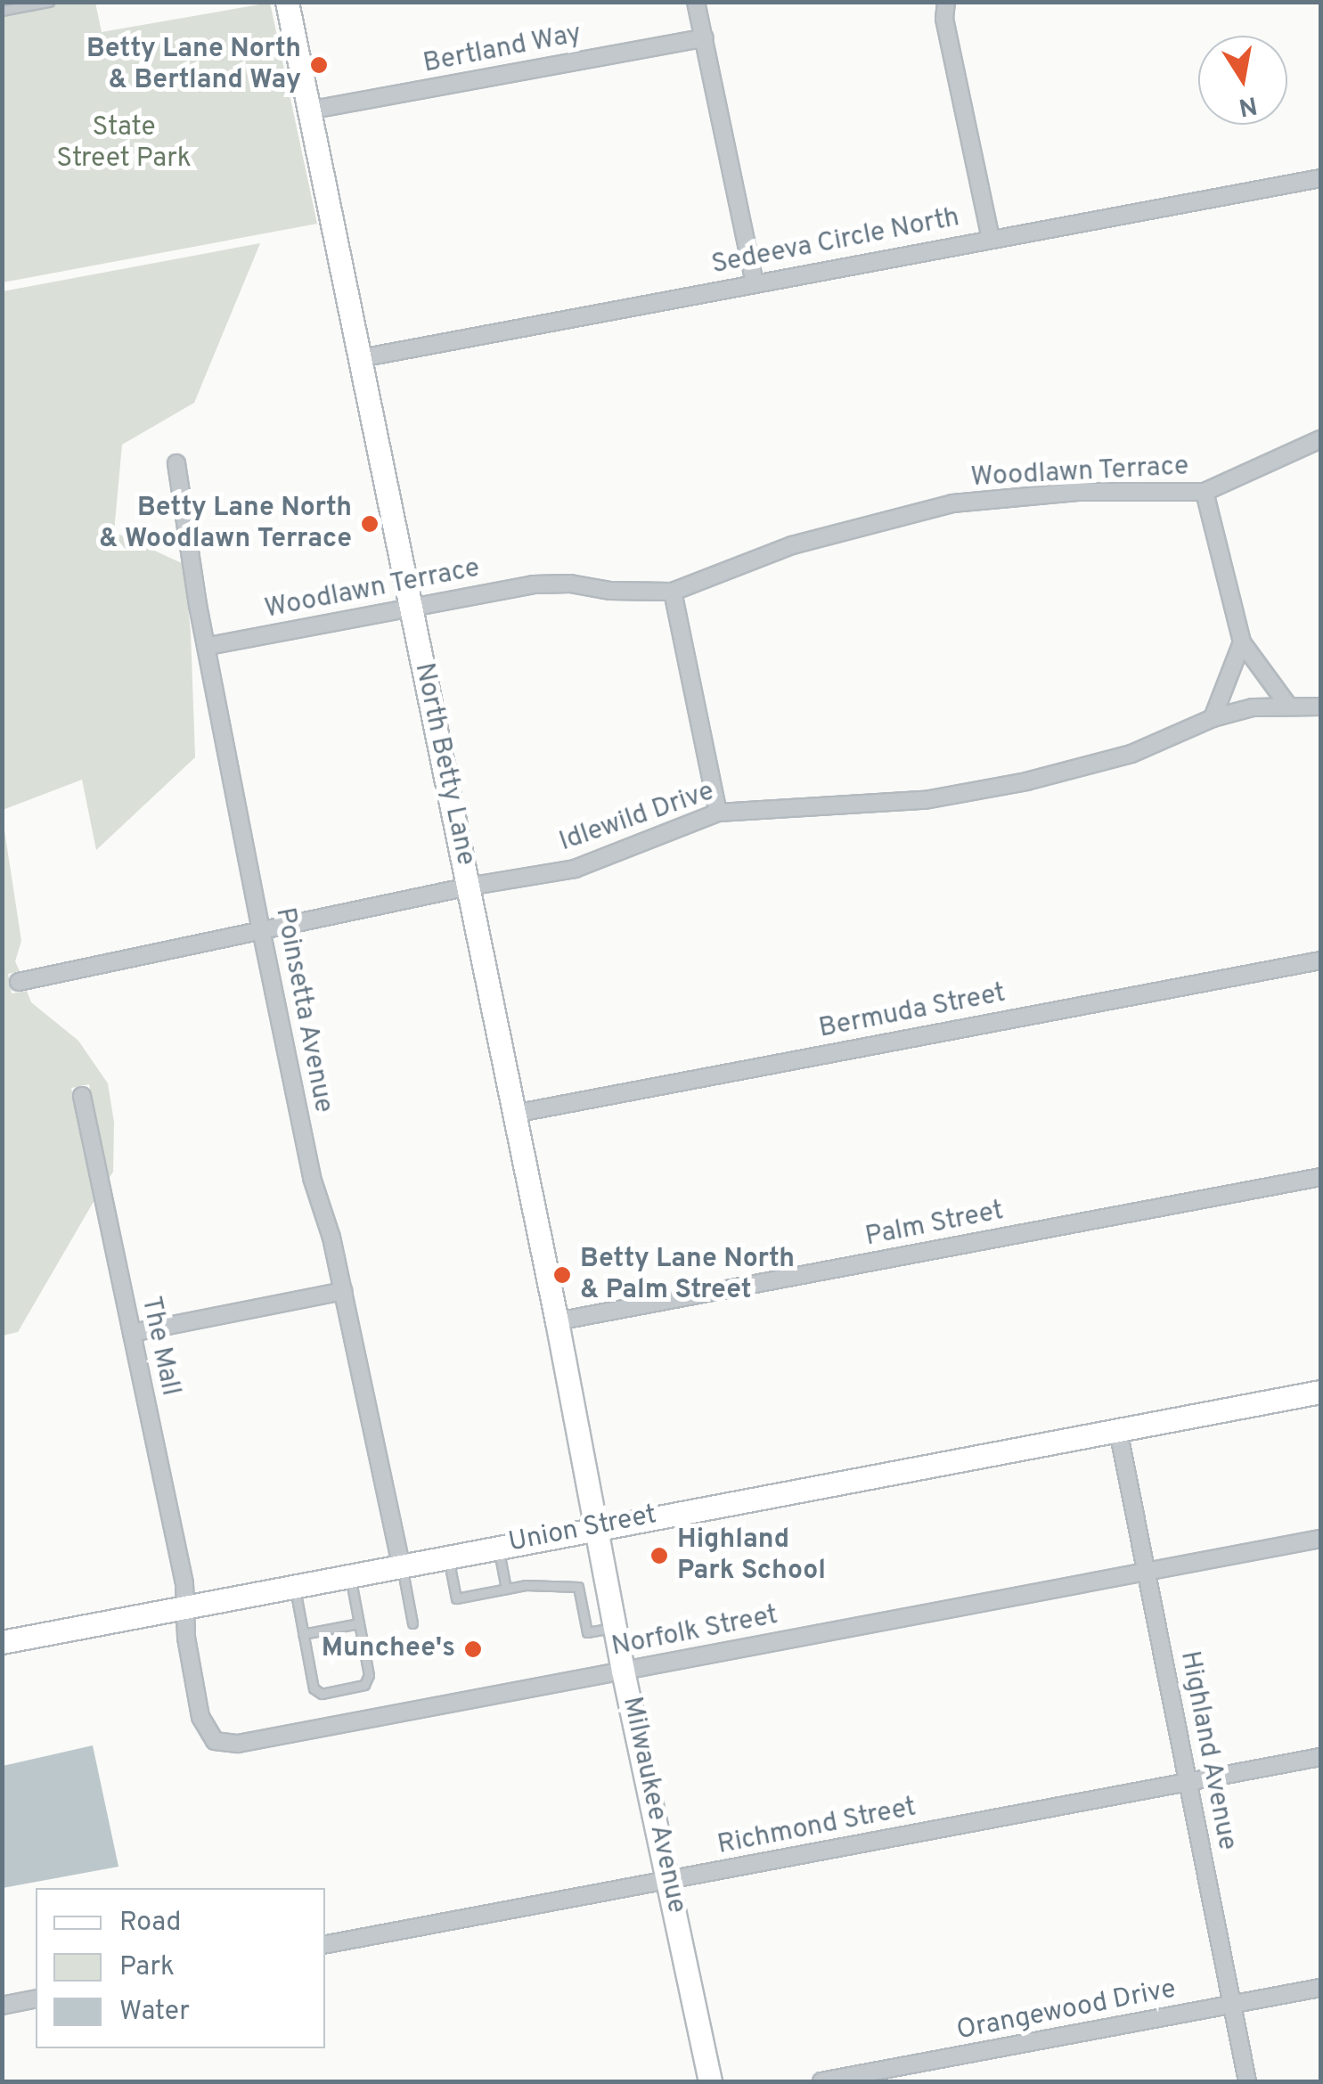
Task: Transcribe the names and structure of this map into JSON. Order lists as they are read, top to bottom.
{
  "streets": {
    "street": [
      "Bertland Way",
      "Sedeeva Circle North",
      "Woodlawn Terrace",
      "North Betty Lane",
      "Idlewild Drive",
      "Poinsetta Avenue",
      "Bermuda Street",
      "Palm Street",
      "The Mall",
      "Union Street",
      "Norfolk Street",
      "Highland Avenue",
      "Milwaukee Avenue",
      "Richmond Street",
      "Orangewood Drive"
    ]
  },
  "crossings": [
    ["Bertland Way", "North Betty Lane"],
    ["Sedeeva Circle North", "North Betty Lane"],
    ["Woodlawn Terrace", "North Betty Lane"],
    ["Woodlawn Terrace", "Poinsetta Avenue"],
    ["North Betty Lane", "Idlewild Drive"],
    ["North Betty Lane", "Bermuda Street"],
    ["North Betty Lane", "Palm Street"],
    ["North Betty Lane", "Union Street"],
    ["North Betty Lane", "Milwaukee Avenue"],
    ["Idlewild Drive", "Poinsetta Avenue"],
    ["Poinsetta Avenue", "Union Street"],
    ["The Mall", "Union Street"],
    ["The Mall", "Norfolk Street"],
    ["Union Street", "Norfolk Street"],
    ["Union Street", "Highland Avenue"],
    ["Union Street", "Milwaukee Avenue"],
    ["Norfolk Street", "Highland Avenue"],
    ["Norfolk Street", "Milwaukee Avenue"],
    ["Highland Avenue", "Richmond Street"],
    ["Highland Avenue", "Orangewood Drive"],
    ["Milwaukee Avenue", "Richmond Street"]
  ],
  "parks": ["State Street Park"],
  "places": [
    "Betty Lane North & Bertland Way",
    "Betty Lane North & Woodlawn Terrace",
    "Betty Lane North & Palm Street",
    "Highland Park School",
    "Munchee's"
  ],
  "legend": ["Road", "Park", "Water"],
  "north": "bottom"
}
